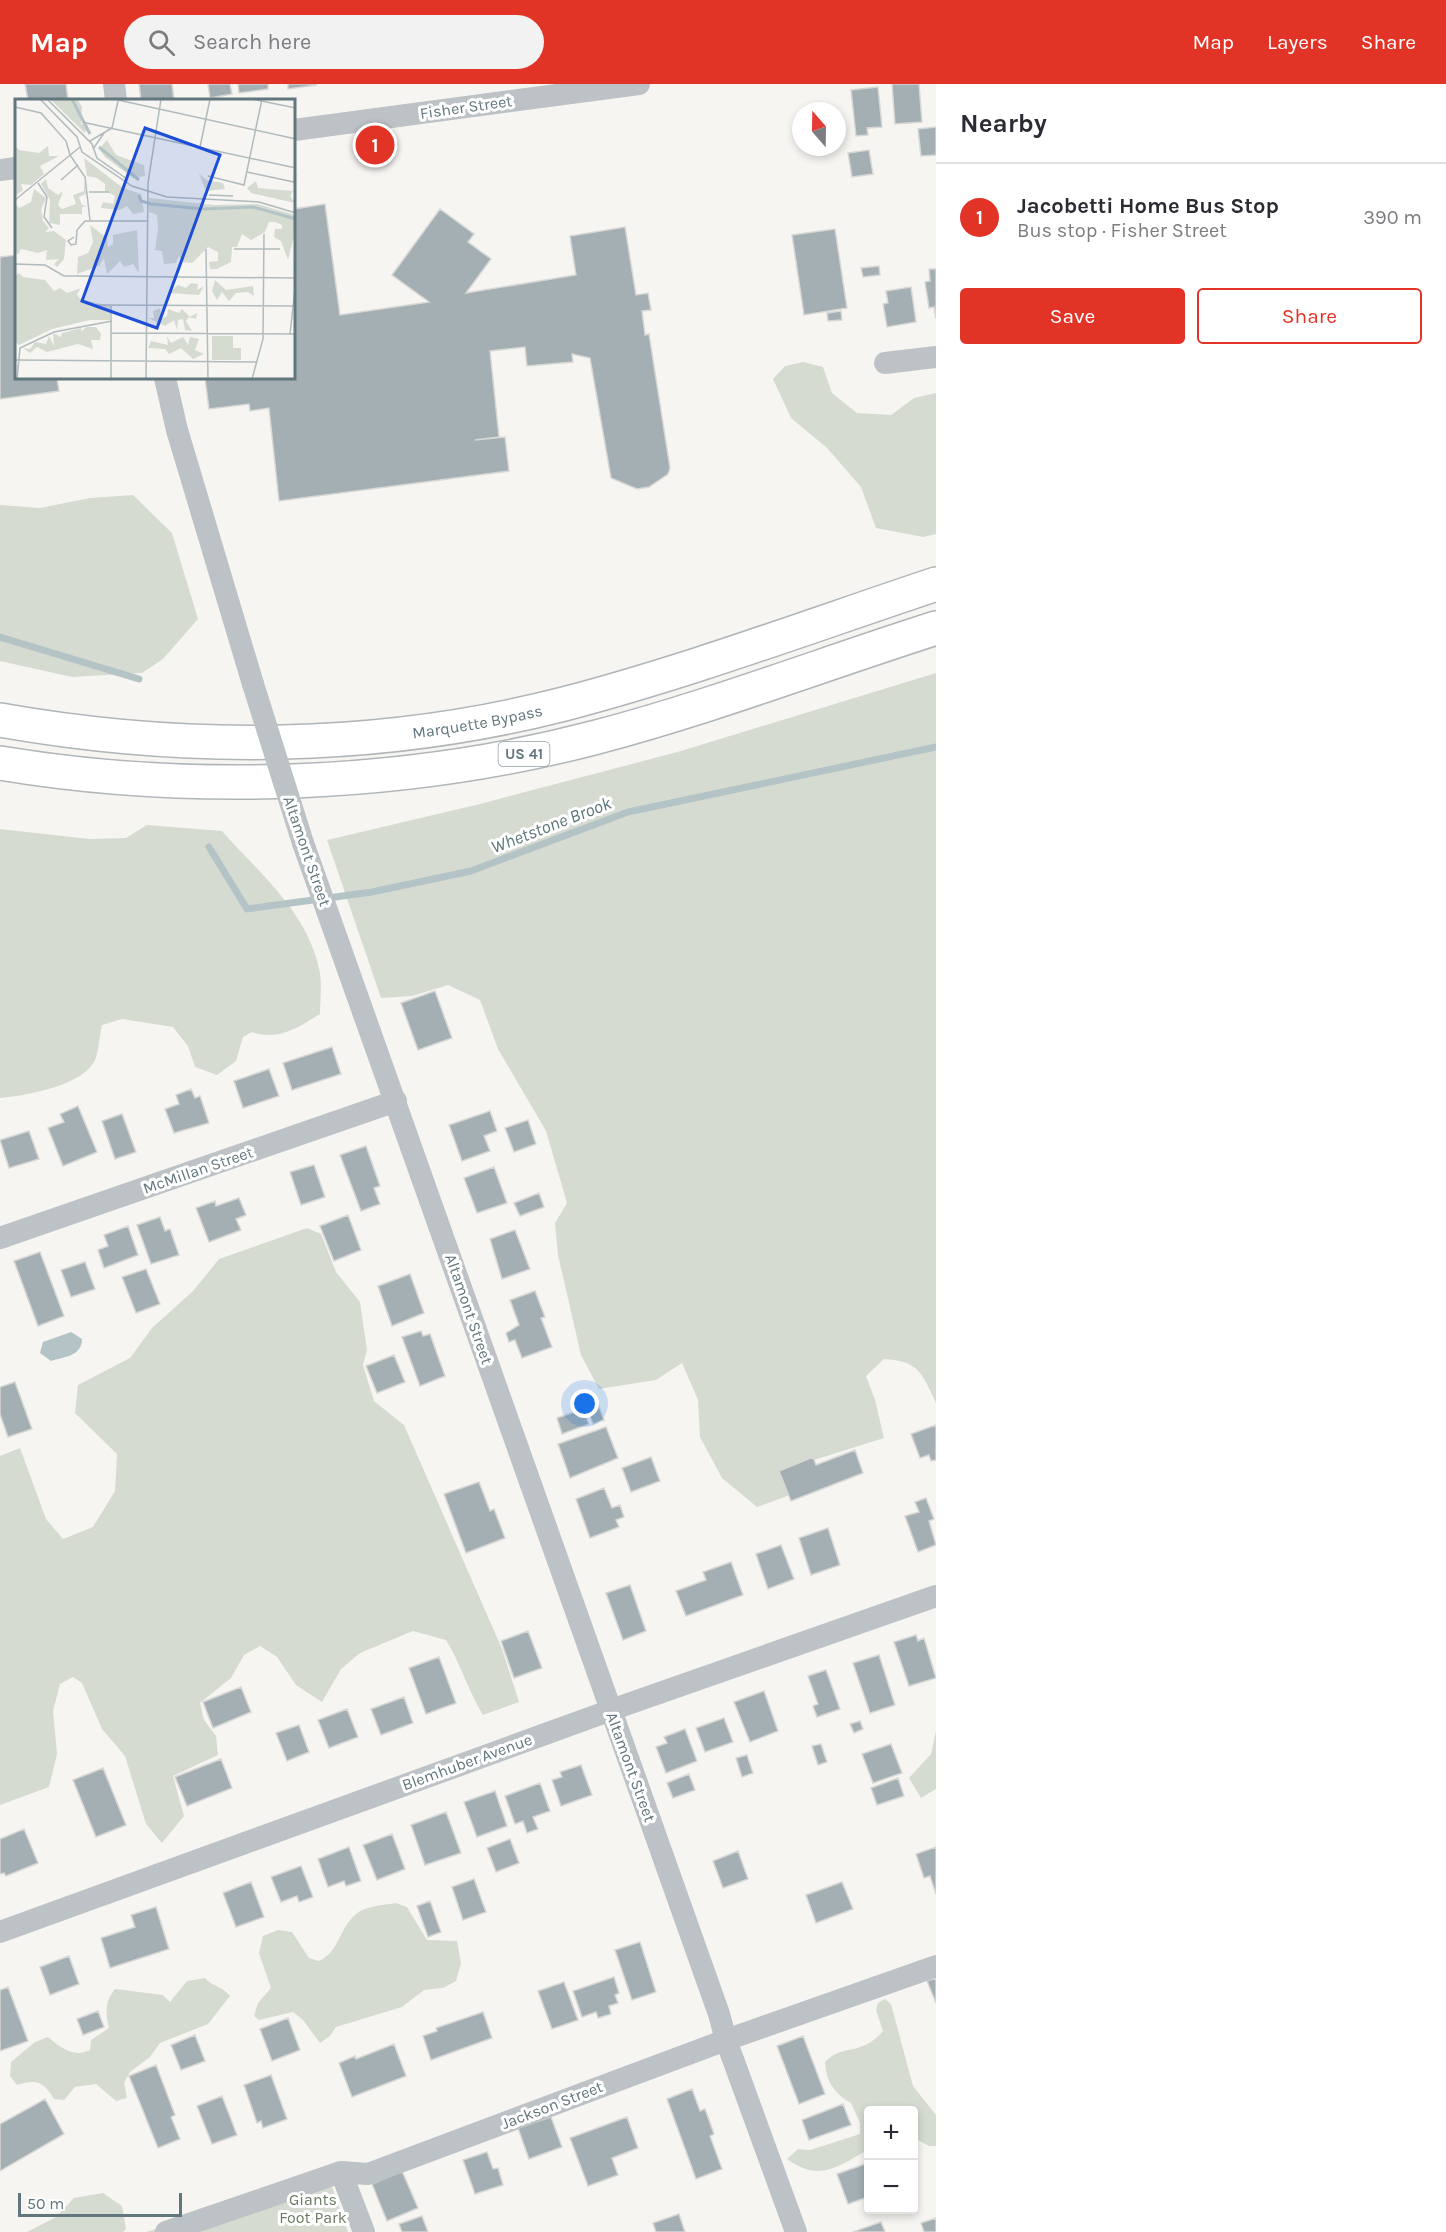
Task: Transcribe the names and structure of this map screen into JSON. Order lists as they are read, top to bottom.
{
  "streets": {
    "highway": ["Marquette Bypass", "US 41"],
    "street": [
      "Fisher Street",
      "Altamont Street",
      "McMillan Street",
      "Blemhuber Avenue",
      "Jackson Street"
    ]
  },
  "crossings": [
    ["Altamont Street", "McMillan Street"],
    ["Altamont Street", "Blemhuber Avenue"],
    ["Altamont Street", "Jackson Street"]
  ],
  "water": ["Whetstone Brook"],
  "parks": ["Giants Foot Park"],
  "scale_bar": "50 m",
  "north": "top",
  "page": {
    "header": "Map",
    "search": "Search here",
    "nav": ["Map", "Layers", "Share"],
    "heading": "Nearby",
    "pins": "1",
    "list": [
      {
        "mark": "1",
        "name": "Jacobetti Home Bus Stop",
        "note": "Bus stop · Fisher Street",
        "value": "390 m"
      }
    ],
    "buttons": ["Save", "Share"],
    "map_buttons": ["+", "−"],
    "scale": "50 m"
  }
}
